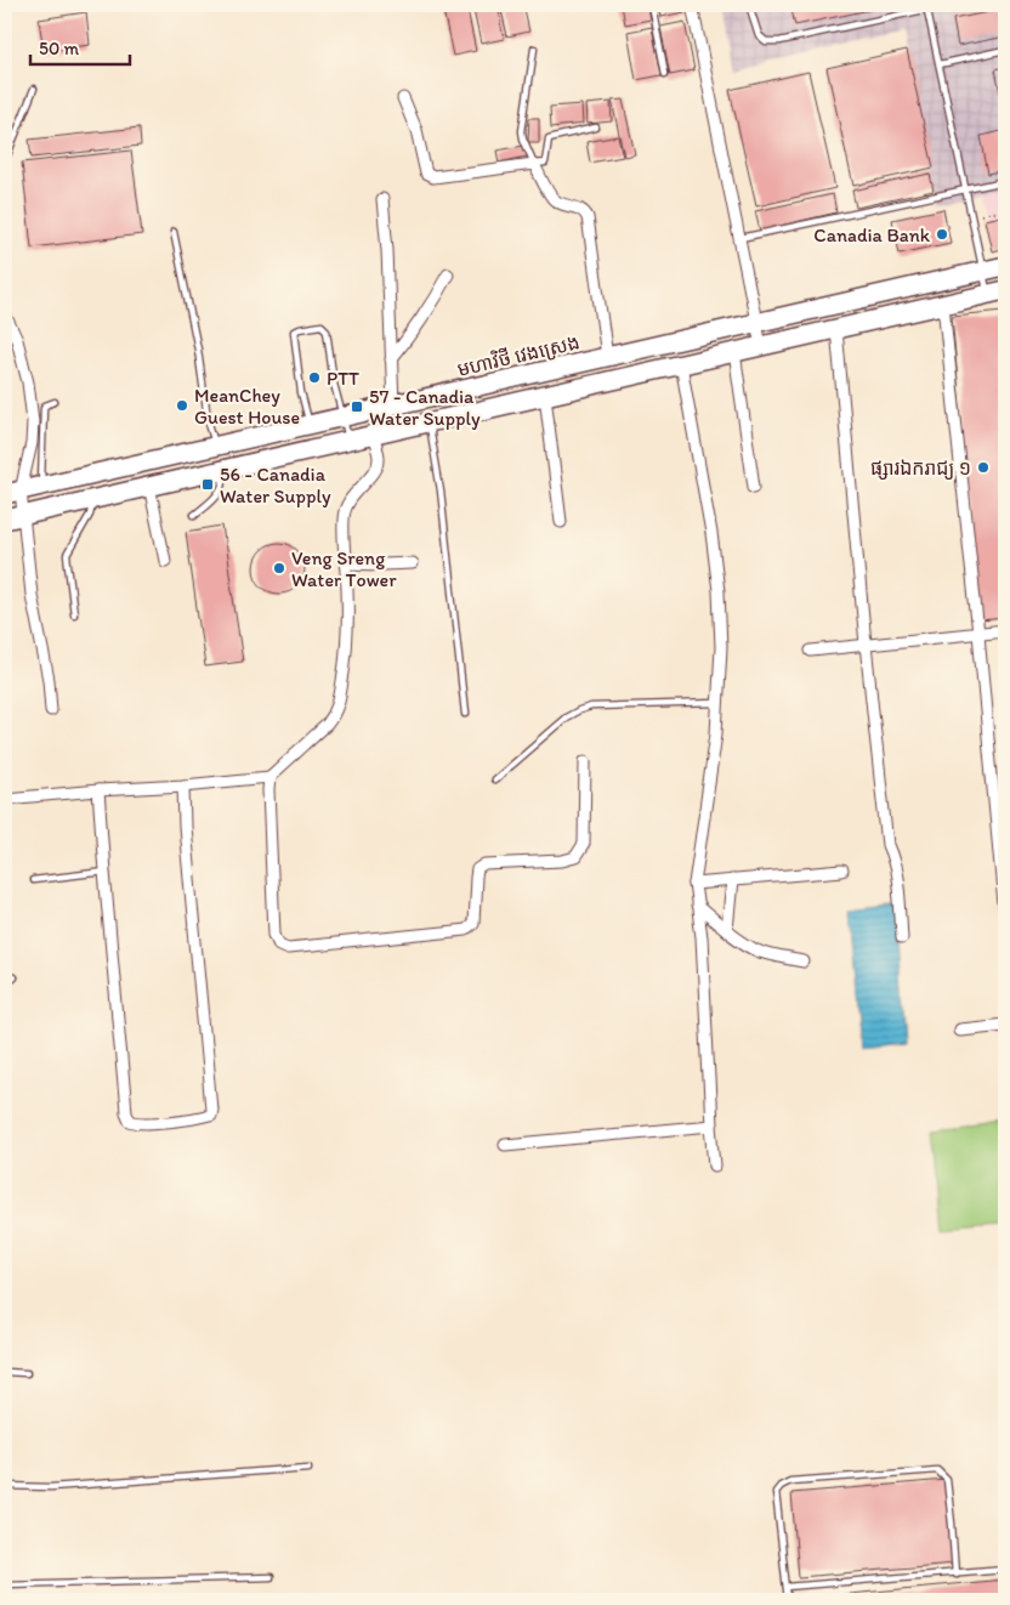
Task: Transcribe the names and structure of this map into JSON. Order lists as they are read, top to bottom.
{
  "streets": {
    "main road": ["មហាវិថី វេងស្រេង"]
  },
  "places": {
    "other": [
      "Canadia Bank",
      "PTT",
      "MeanChey Guest House",
      "ផ្សារឯករាជ្យ ១",
      "Veng Sreng Water Tower"
    ],
    "transit": ["57 - Canadia Water Supply", "56 - Canadia Water Supply"]
  },
  "scale_bar": "50 m"
}
